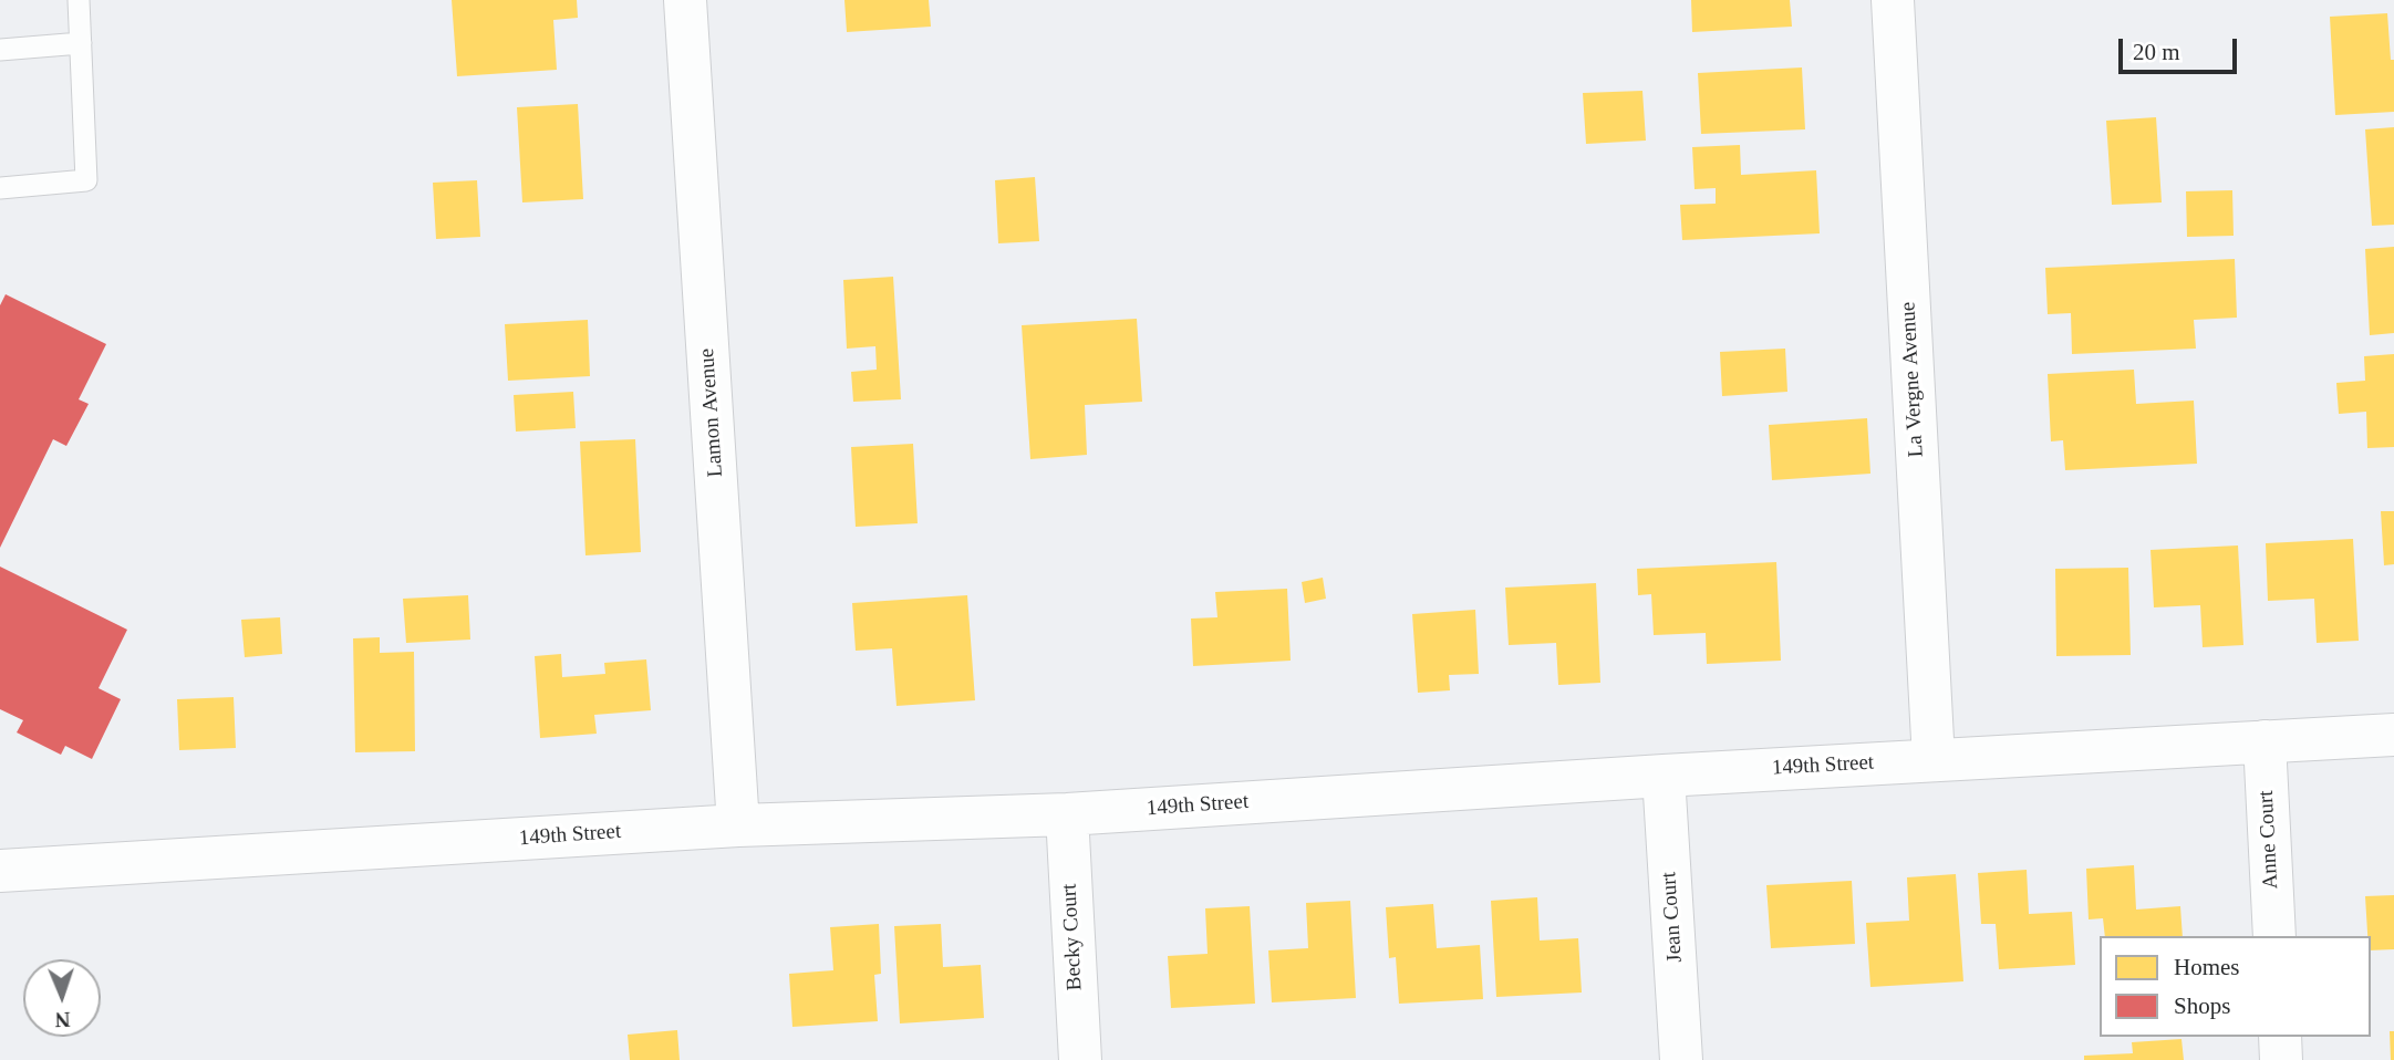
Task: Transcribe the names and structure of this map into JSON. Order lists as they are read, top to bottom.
{
  "streets": {
    "street": [
      "La Vergne Avenue",
      "Lamon Avenue",
      "149th Street",
      "Anne Court",
      "Jean Court",
      "Becky Court"
    ]
  },
  "crossings": [
    ["La Vergne Avenue", "149th Street"],
    ["Lamon Avenue", "149th Street"],
    ["149th Street", "Anne Court"],
    ["149th Street", "Jean Court"],
    ["149th Street", "Becky Court"]
  ],
  "legend": ["Homes", "Shops"],
  "scale_bar": "20 m",
  "north": "bottom"
}
